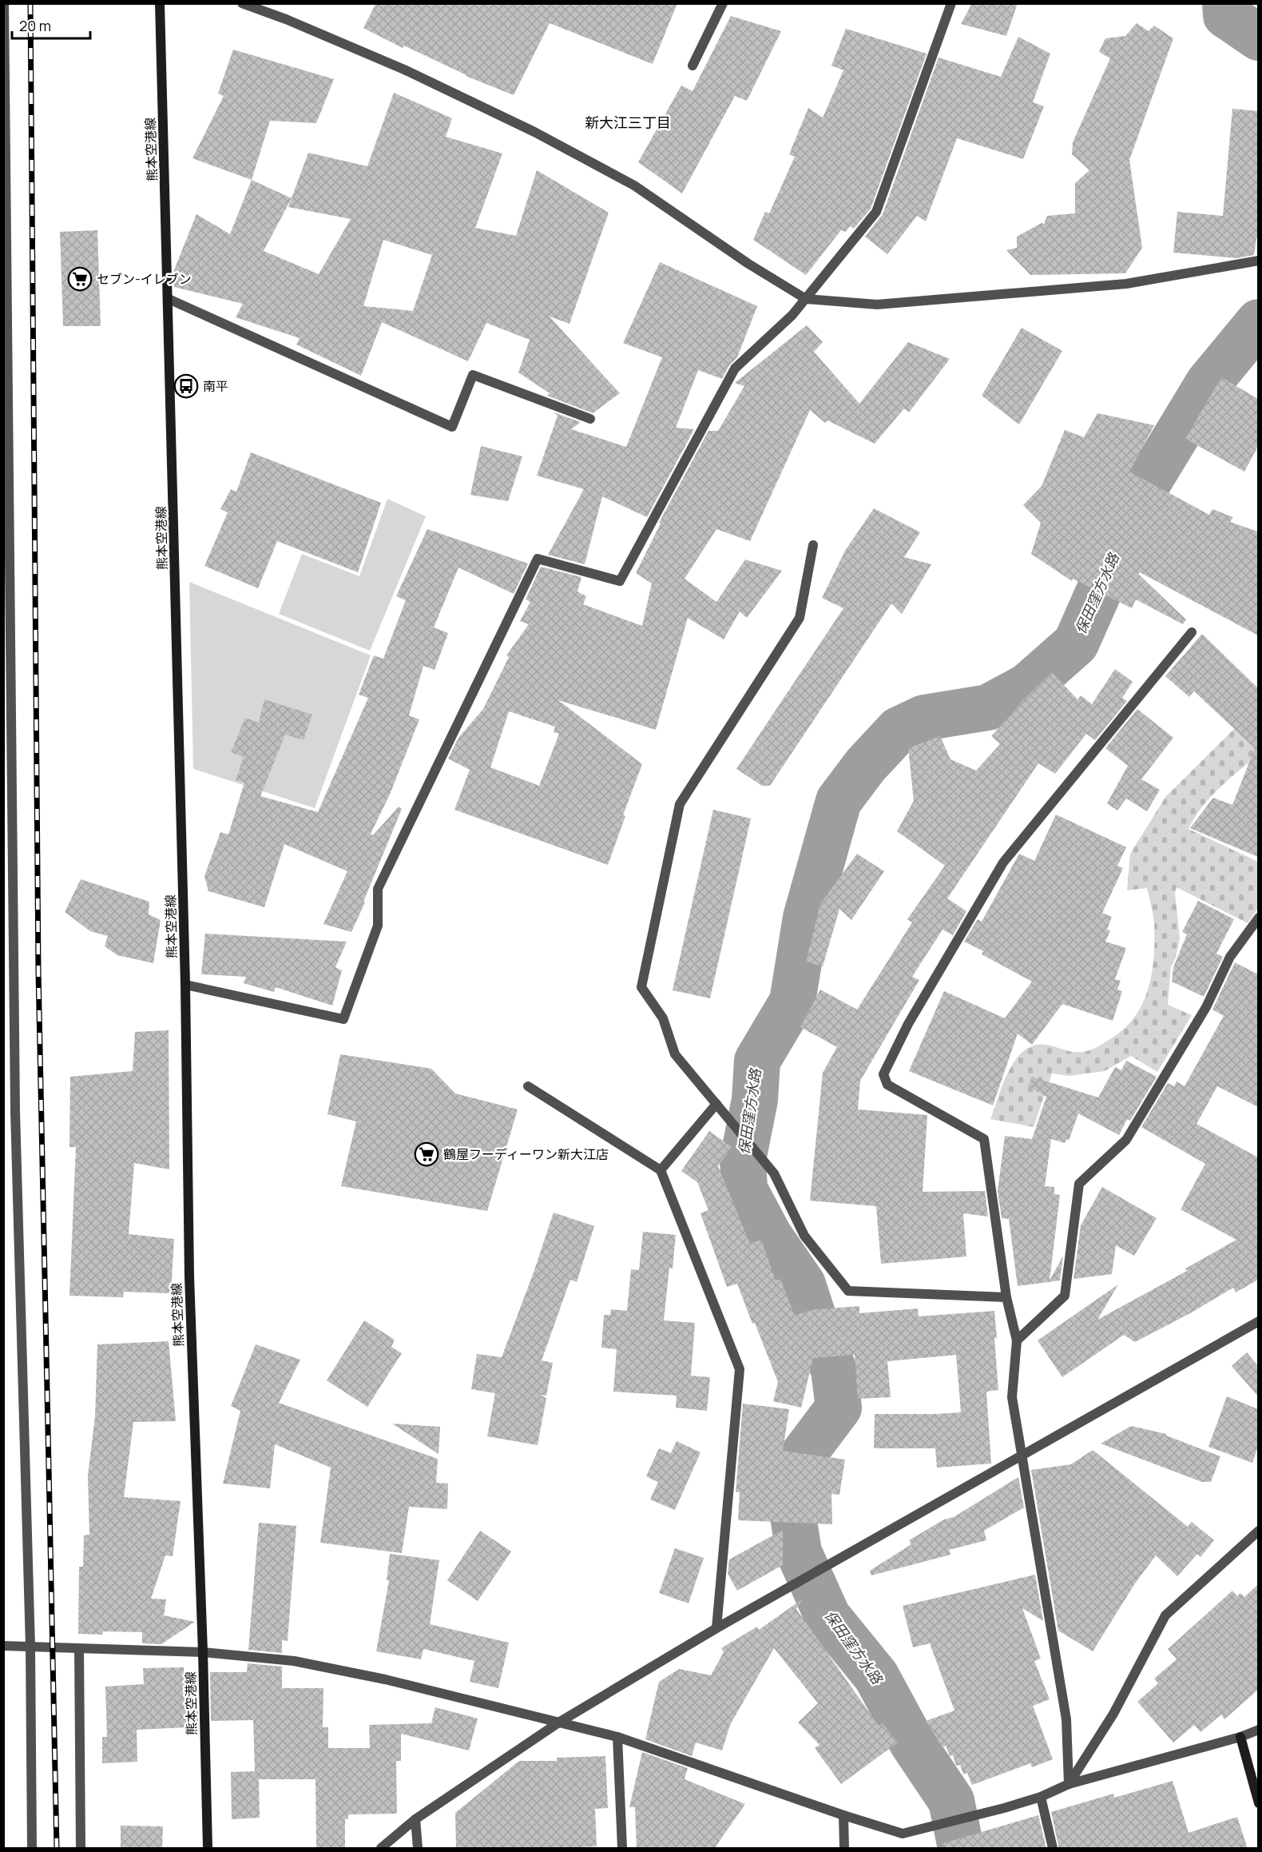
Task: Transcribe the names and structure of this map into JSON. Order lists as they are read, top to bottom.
{
  "streets": {
    "main road": ["熊本空港線"]
  },
  "districts": ["新大江三丁目"],
  "water": ["保田窪方水路"],
  "places": {
    "supermarket": ["セブン-イレブン", "鶴屋フーディーワン新大江店"],
    "bus stop": ["南平"]
  },
  "scale_bar": "20 m"
}
